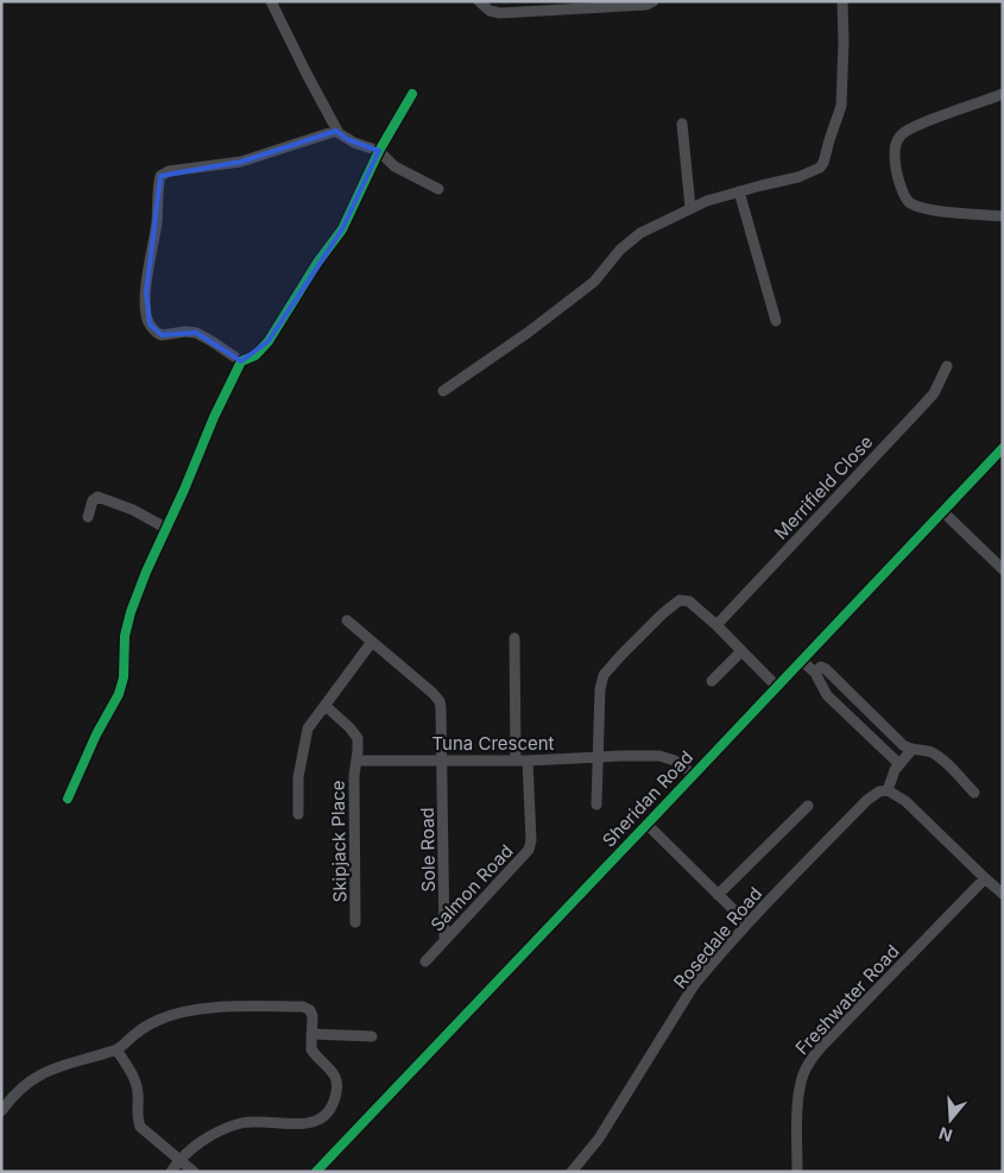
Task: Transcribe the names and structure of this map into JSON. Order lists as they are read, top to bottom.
{
  "streets": {
    "street": [
      "Merrifield Close",
      "Tuna Crescent",
      "Sheridan Road",
      "Skipjack Place",
      "Sole Road",
      "Salmon Road",
      "Rosedale Road",
      "Freshwater Road"
    ]
  },
  "crossings": [
    ["Tuna Crescent", "Sheridan Road"],
    ["Tuna Crescent", "Skipjack Place"],
    ["Tuna Crescent", "Sole Road"],
    ["Tuna Crescent", "Salmon Road"],
    ["Sole Road", "Salmon Road"]
  ],
  "north": "bottom"
}
